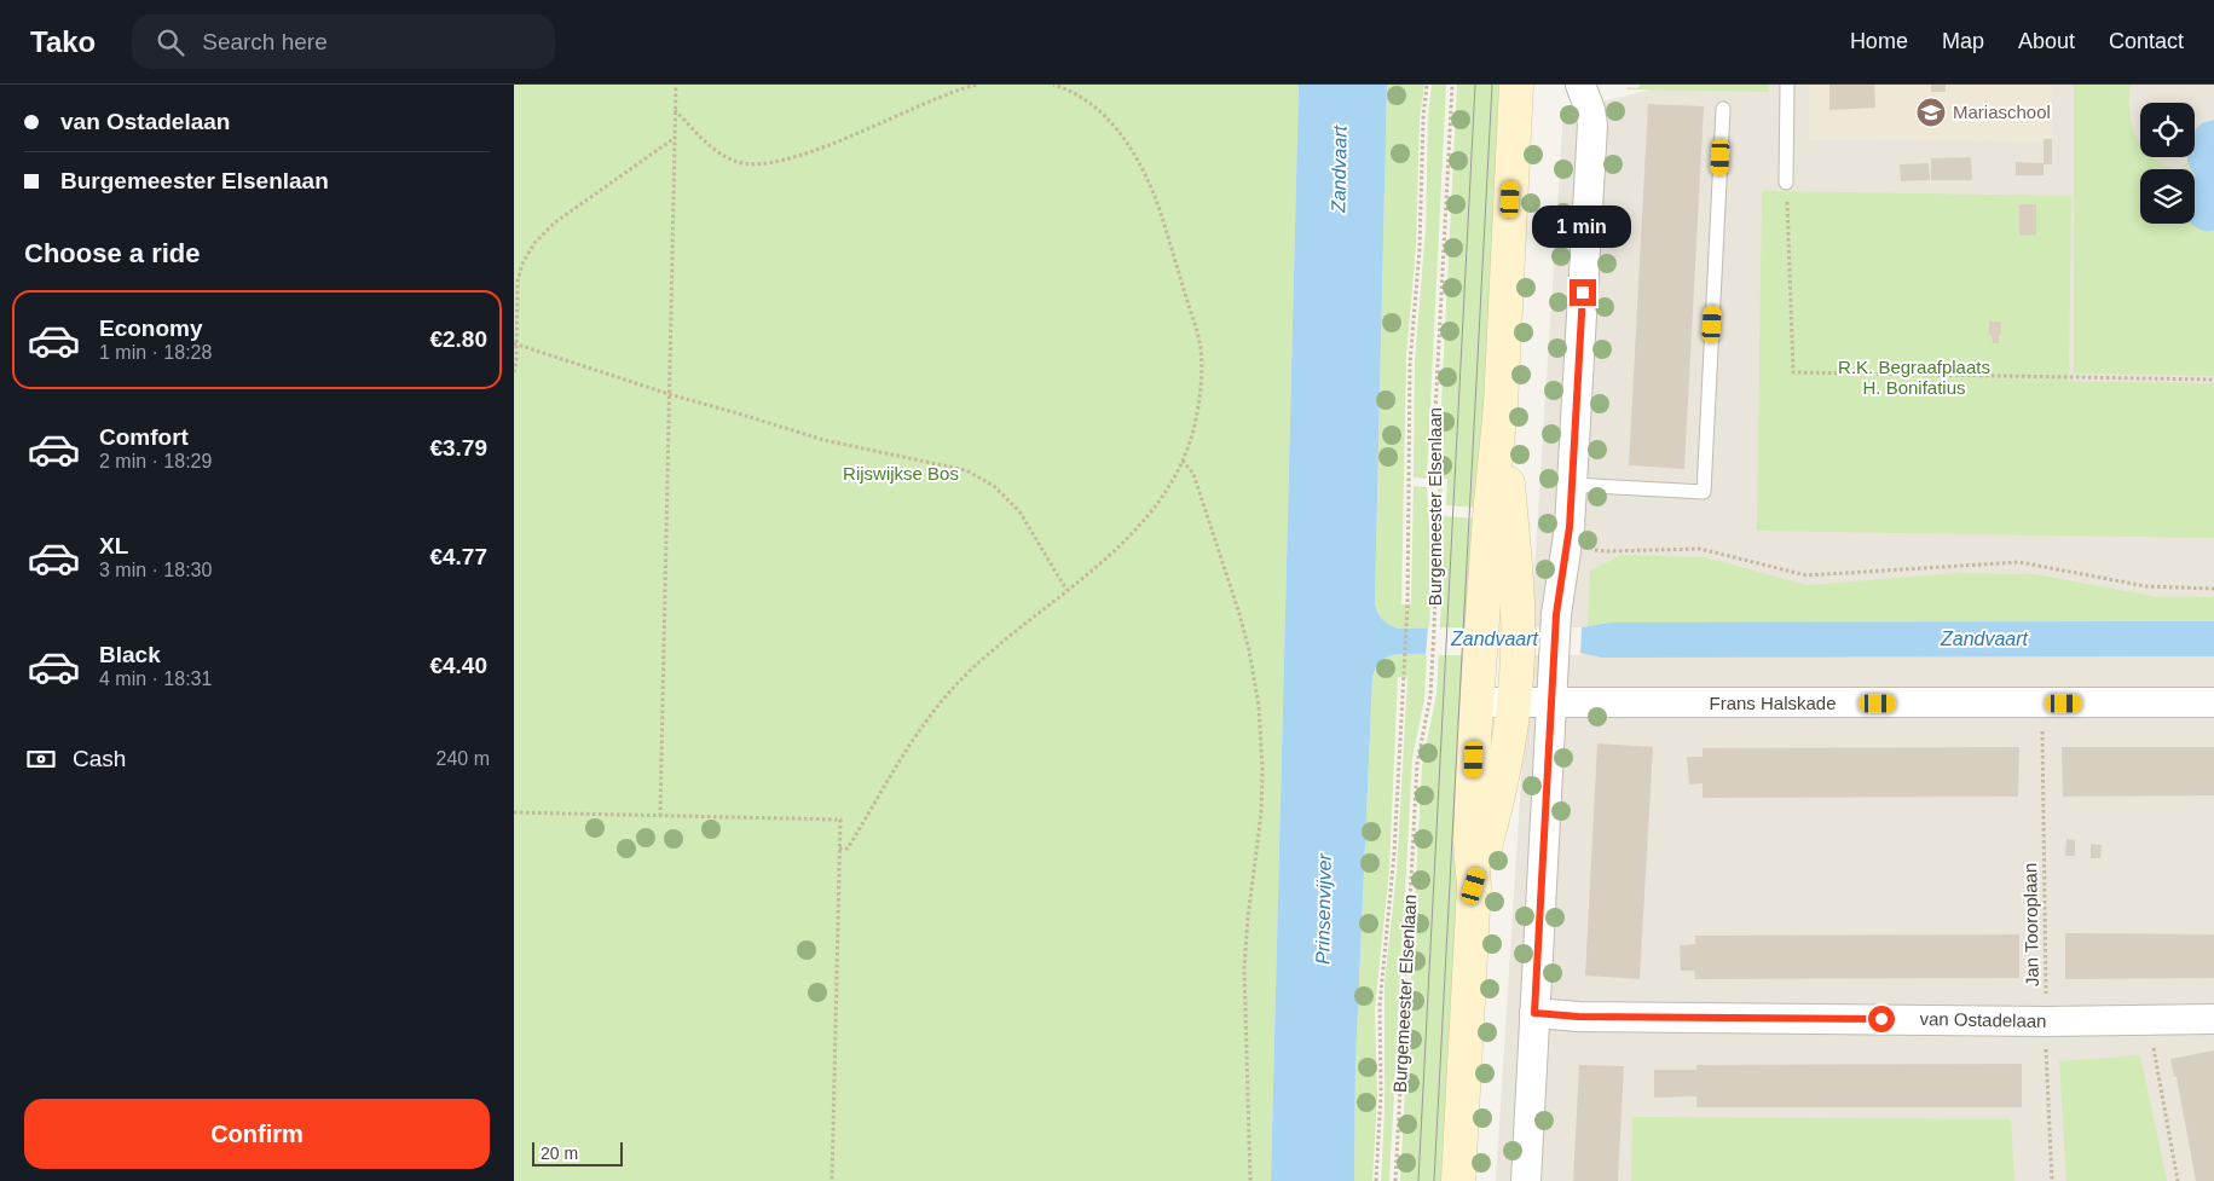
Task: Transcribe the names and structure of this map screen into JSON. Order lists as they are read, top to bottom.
{
  "streets": {
    "street": ["Frans Halskade", "van Ostadelaan"],
    "path": ["Burgemeester Elsenlaan", "Jan Tooroplaan"]
  },
  "crossings": [
    ["Frans Halskade", "Jan Tooroplaan"],
    ["Jan Tooroplaan", "van Ostadelaan"]
  ],
  "water": ["Zandvaart", "Prinsenvijver"],
  "parks": ["R.K. Begraafplaats H. Bonifatius", "Rijswijkse Bos"],
  "places": {
    "school or university": ["Mariaschool"]
  },
  "scale_bar": "20 m",
  "page": {
    "header": "Tako",
    "search": "Search here",
    "nav": [
      "Home",
      "Map",
      "About",
      "Contact"
    ],
    "banner": ["van Ostadelaan", "Burgemeester Elsenlaan"],
    "bubble": "1 min",
    "heading": "Choose a ride",
    "list": [
      {
        "name": "Economy",
        "note": "1 min · 18:28",
        "value": "€2.80"
      },
      {
        "name": "Comfort",
        "note": "2 min · 18:29",
        "value": "€3.79"
      },
      {
        "name": "XL",
        "note": "3 min · 18:30",
        "value": "€4.77"
      },
      {
        "name": "Black",
        "note": "4 min · 18:31",
        "value": "€4.40"
      }
    ],
    "pay": ["Cash", "240 m"],
    "buttons": "Confirm",
    "scale": "20 m"
  }
}
